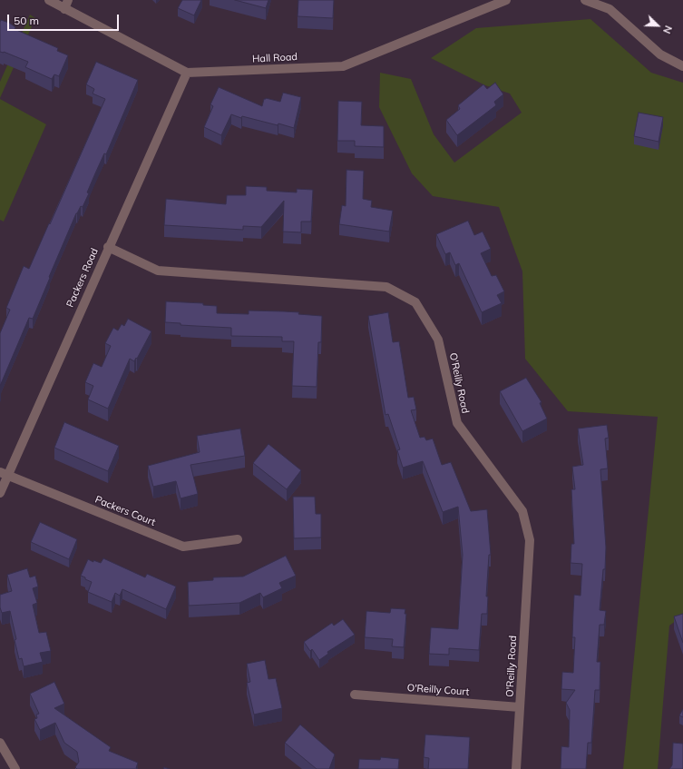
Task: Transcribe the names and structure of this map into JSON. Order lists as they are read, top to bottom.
{
  "streets": {
    "street": [
      "Hall Road",
      "Packers Road",
      "O'Reilly Road",
      "Packers Court",
      "O'Reilly Court"
    ]
  },
  "crossings": [
    ["Hall Road", "Packers Road"],
    ["Packers Road", "O'Reilly Road"],
    ["Packers Road", "Packers Court"],
    ["O'Reilly Road", "O'Reilly Court"]
  ],
  "scale_bar": "50 m",
  "north": "bottom right"
}
